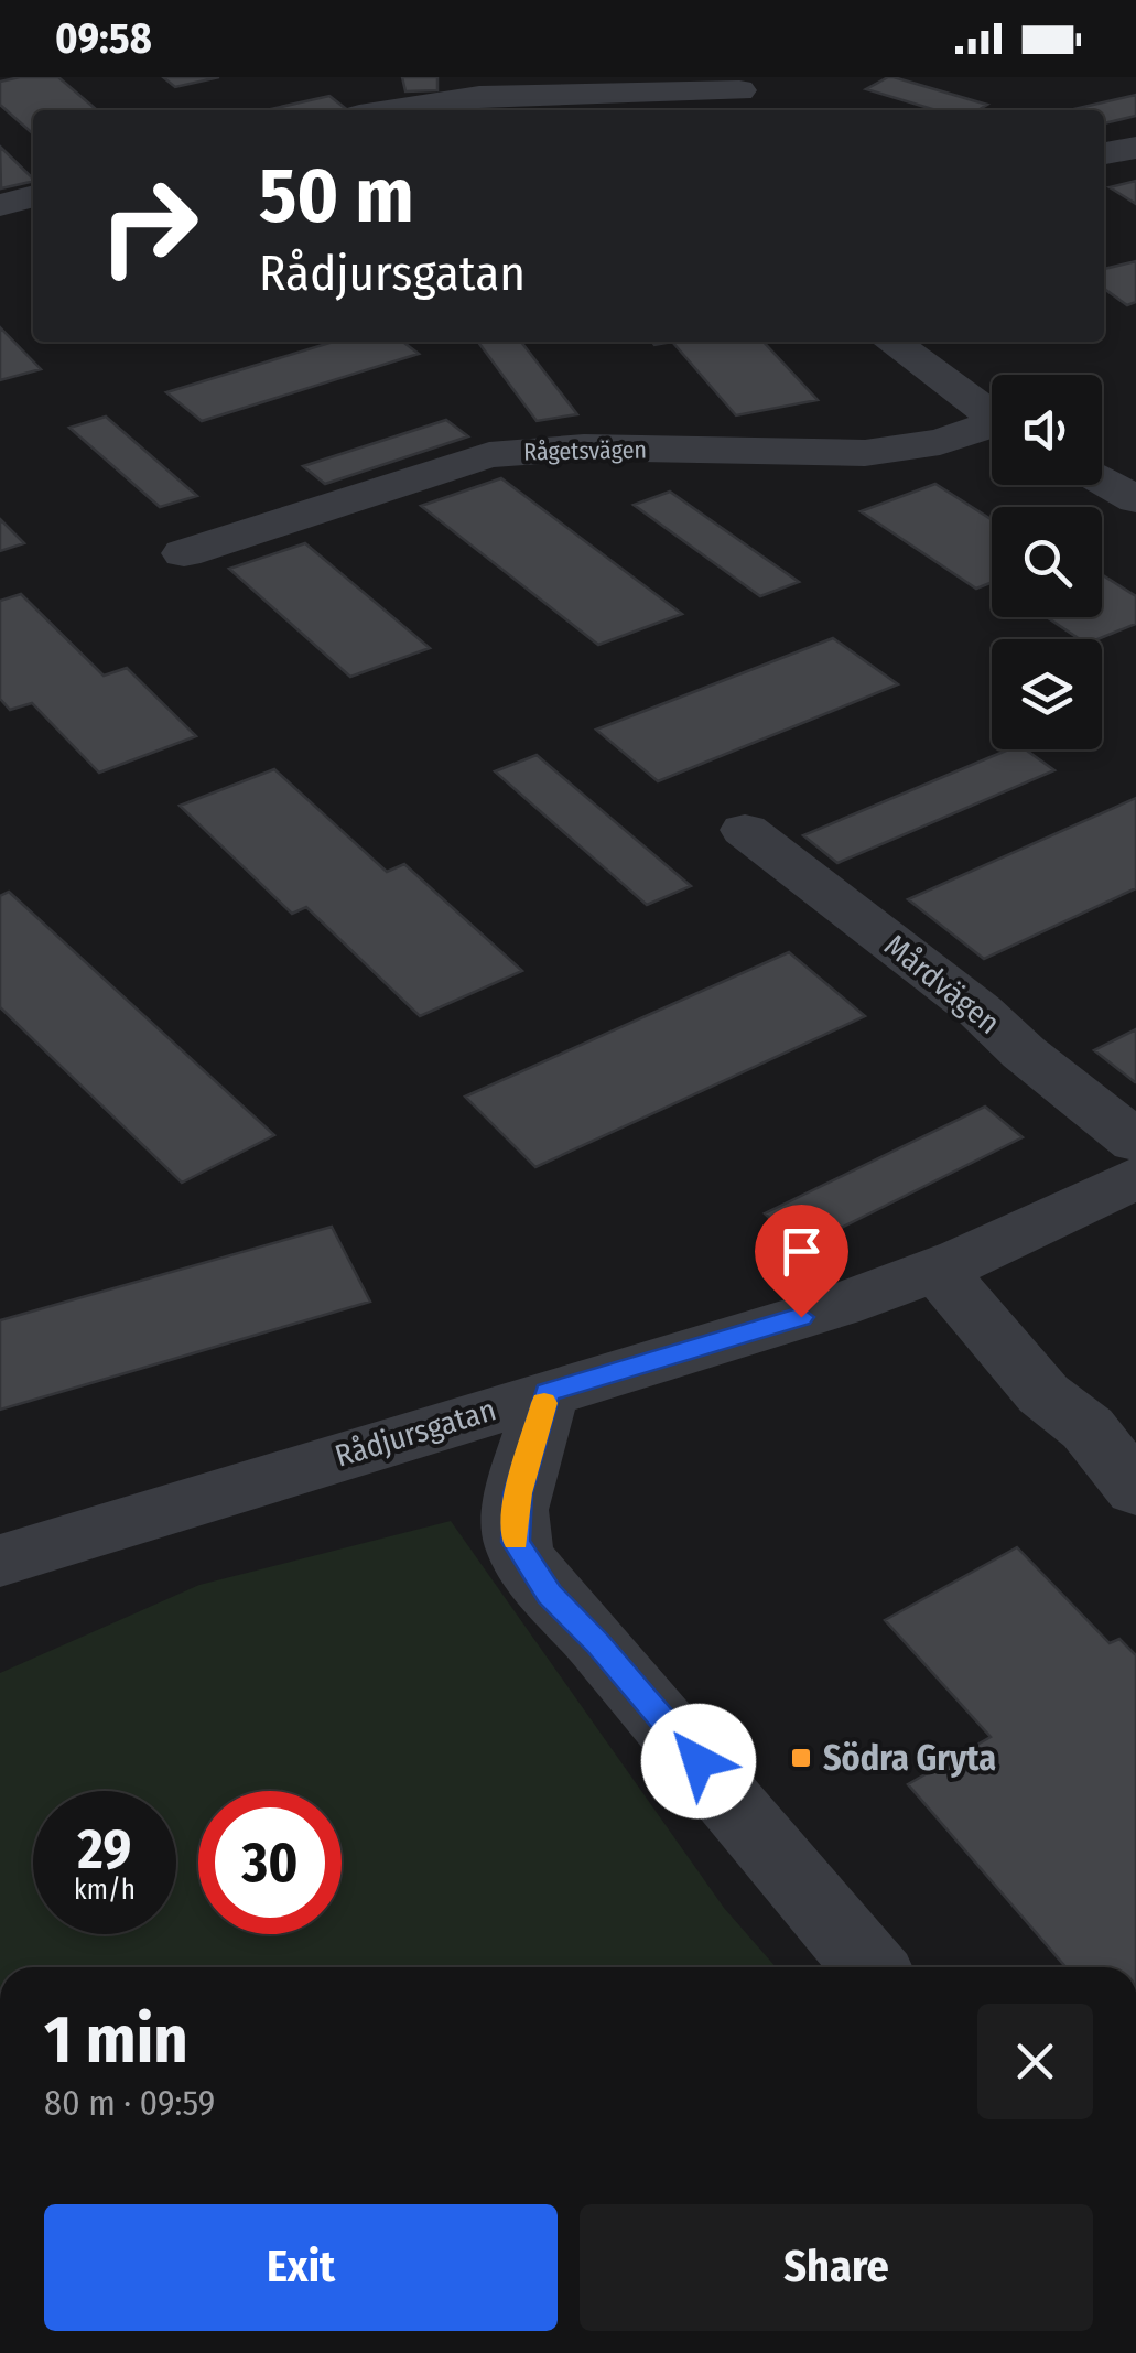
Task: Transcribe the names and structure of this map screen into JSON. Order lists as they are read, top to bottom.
{
  "streets": {
    "street": ["Rågetsvägen", "Mårdvägen", "Rådjursgatan"]
  },
  "places": {
    "transit": ["Södra Gryta"]
  },
  "page": {
    "status": "09:58",
    "turn": ["50 m", "Rådjursgatan"],
    "speed": "29 km/h",
    "limit": "30",
    "heading": ["1 min", "80 m · 09:59"],
    "buttons": ["Exit", "Share"]
  }
}
